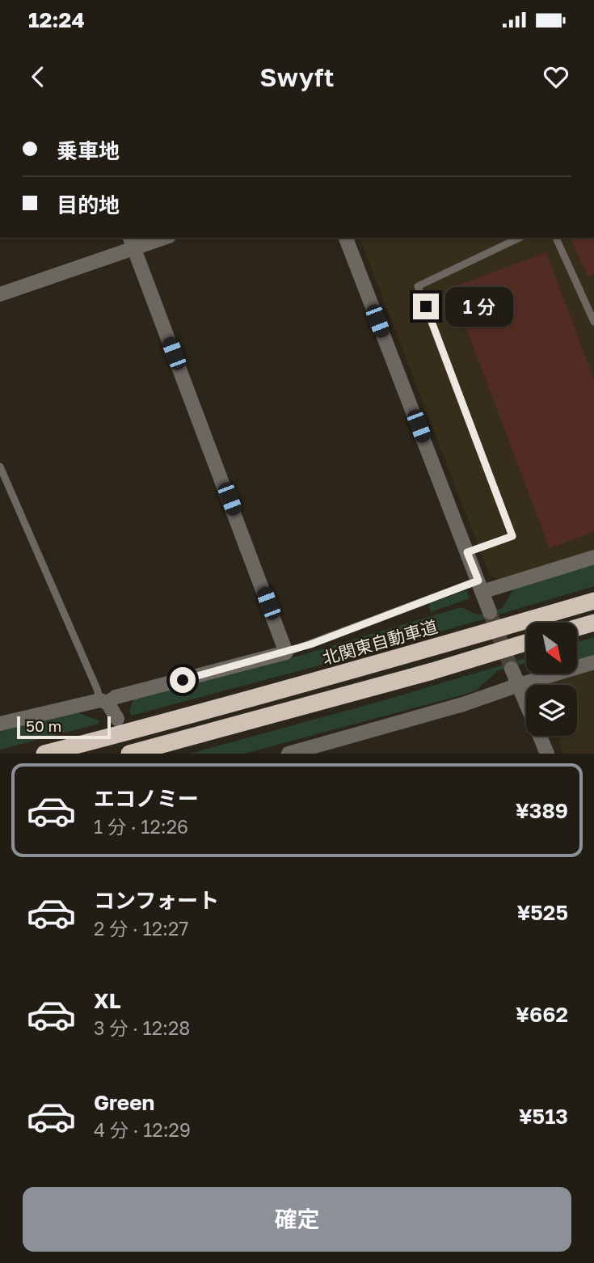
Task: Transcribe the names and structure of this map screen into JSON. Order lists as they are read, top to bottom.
{
  "streets": {
    "highway": ["北関東自動車道"]
  },
  "scale_bar": "50 m",
  "north": "bottom right",
  "page": {
    "status": "12:24",
    "header": "Swyft",
    "banner": ["乗車地", "目的地"],
    "bubble": "1 分",
    "scale": "50 m",
    "list": [
      {
        "name": "エコノミー",
        "note": "1 分 · 12:26",
        "value": "¥389"
      },
      {
        "name": "コンフォート",
        "note": "2 分 · 12:27",
        "value": "¥525"
      },
      {
        "name": "XL",
        "note": "3 分 · 12:28",
        "value": "¥662"
      },
      {
        "name": "Green",
        "note": "4 分 · 12:29",
        "value": "¥513"
      }
    ],
    "buttons": "確定"
  }
}
